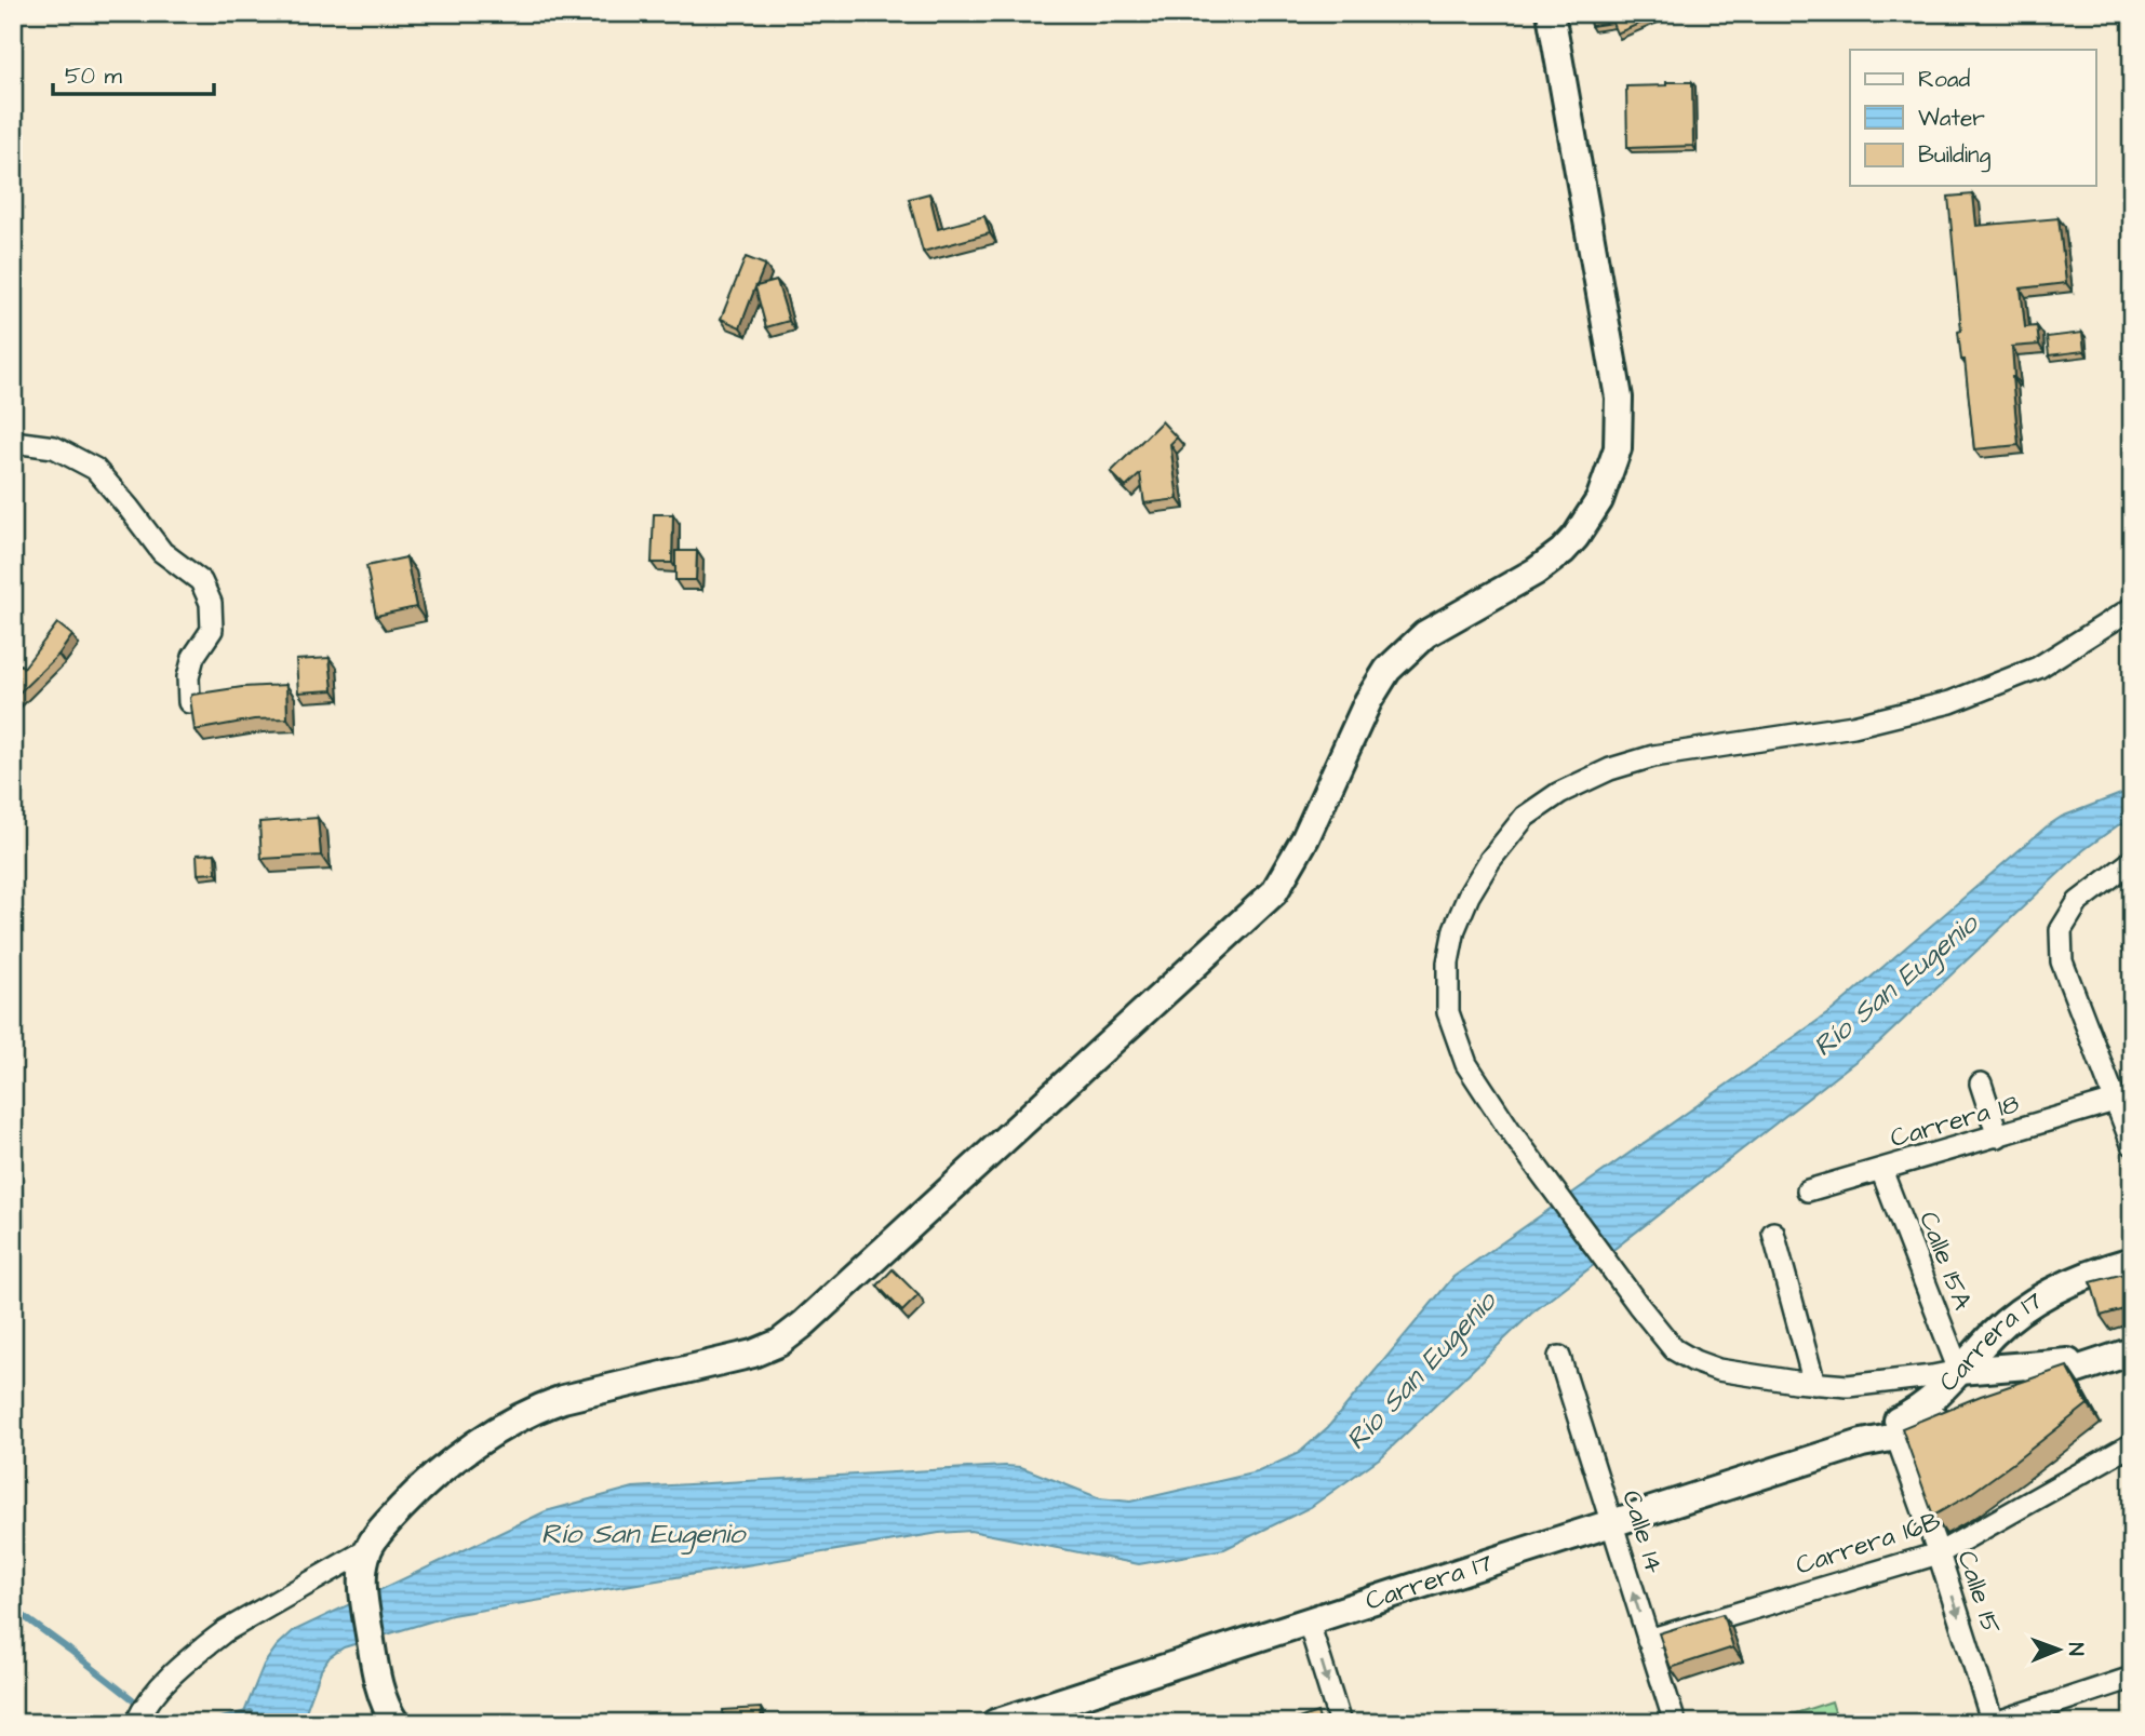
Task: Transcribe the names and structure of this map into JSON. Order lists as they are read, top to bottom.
{
  "streets": {
    "main road": ["Carrera 17"],
    "street": [
      "Carrera 18",
      "Calle 15A",
      "Calle 14",
      "Carrera 16B",
      "Calle 15"
    ]
  },
  "crossings": [
    ["Carrera 18", "Calle 15A"],
    ["Calle 15A", "Carrera 17"],
    ["Carrera 17", "Calle 14"],
    ["Carrera 17", "Calle 15"],
    ["Calle 14", "Carrera 16B"],
    ["Carrera 16B", "Calle 15"]
  ],
  "one_way": ["Calle 15"],
  "water": ["Río San Eugenio"],
  "legend": ["Road", "Water", "Building"],
  "scale_bar": "50 m",
  "north": "right"
}
